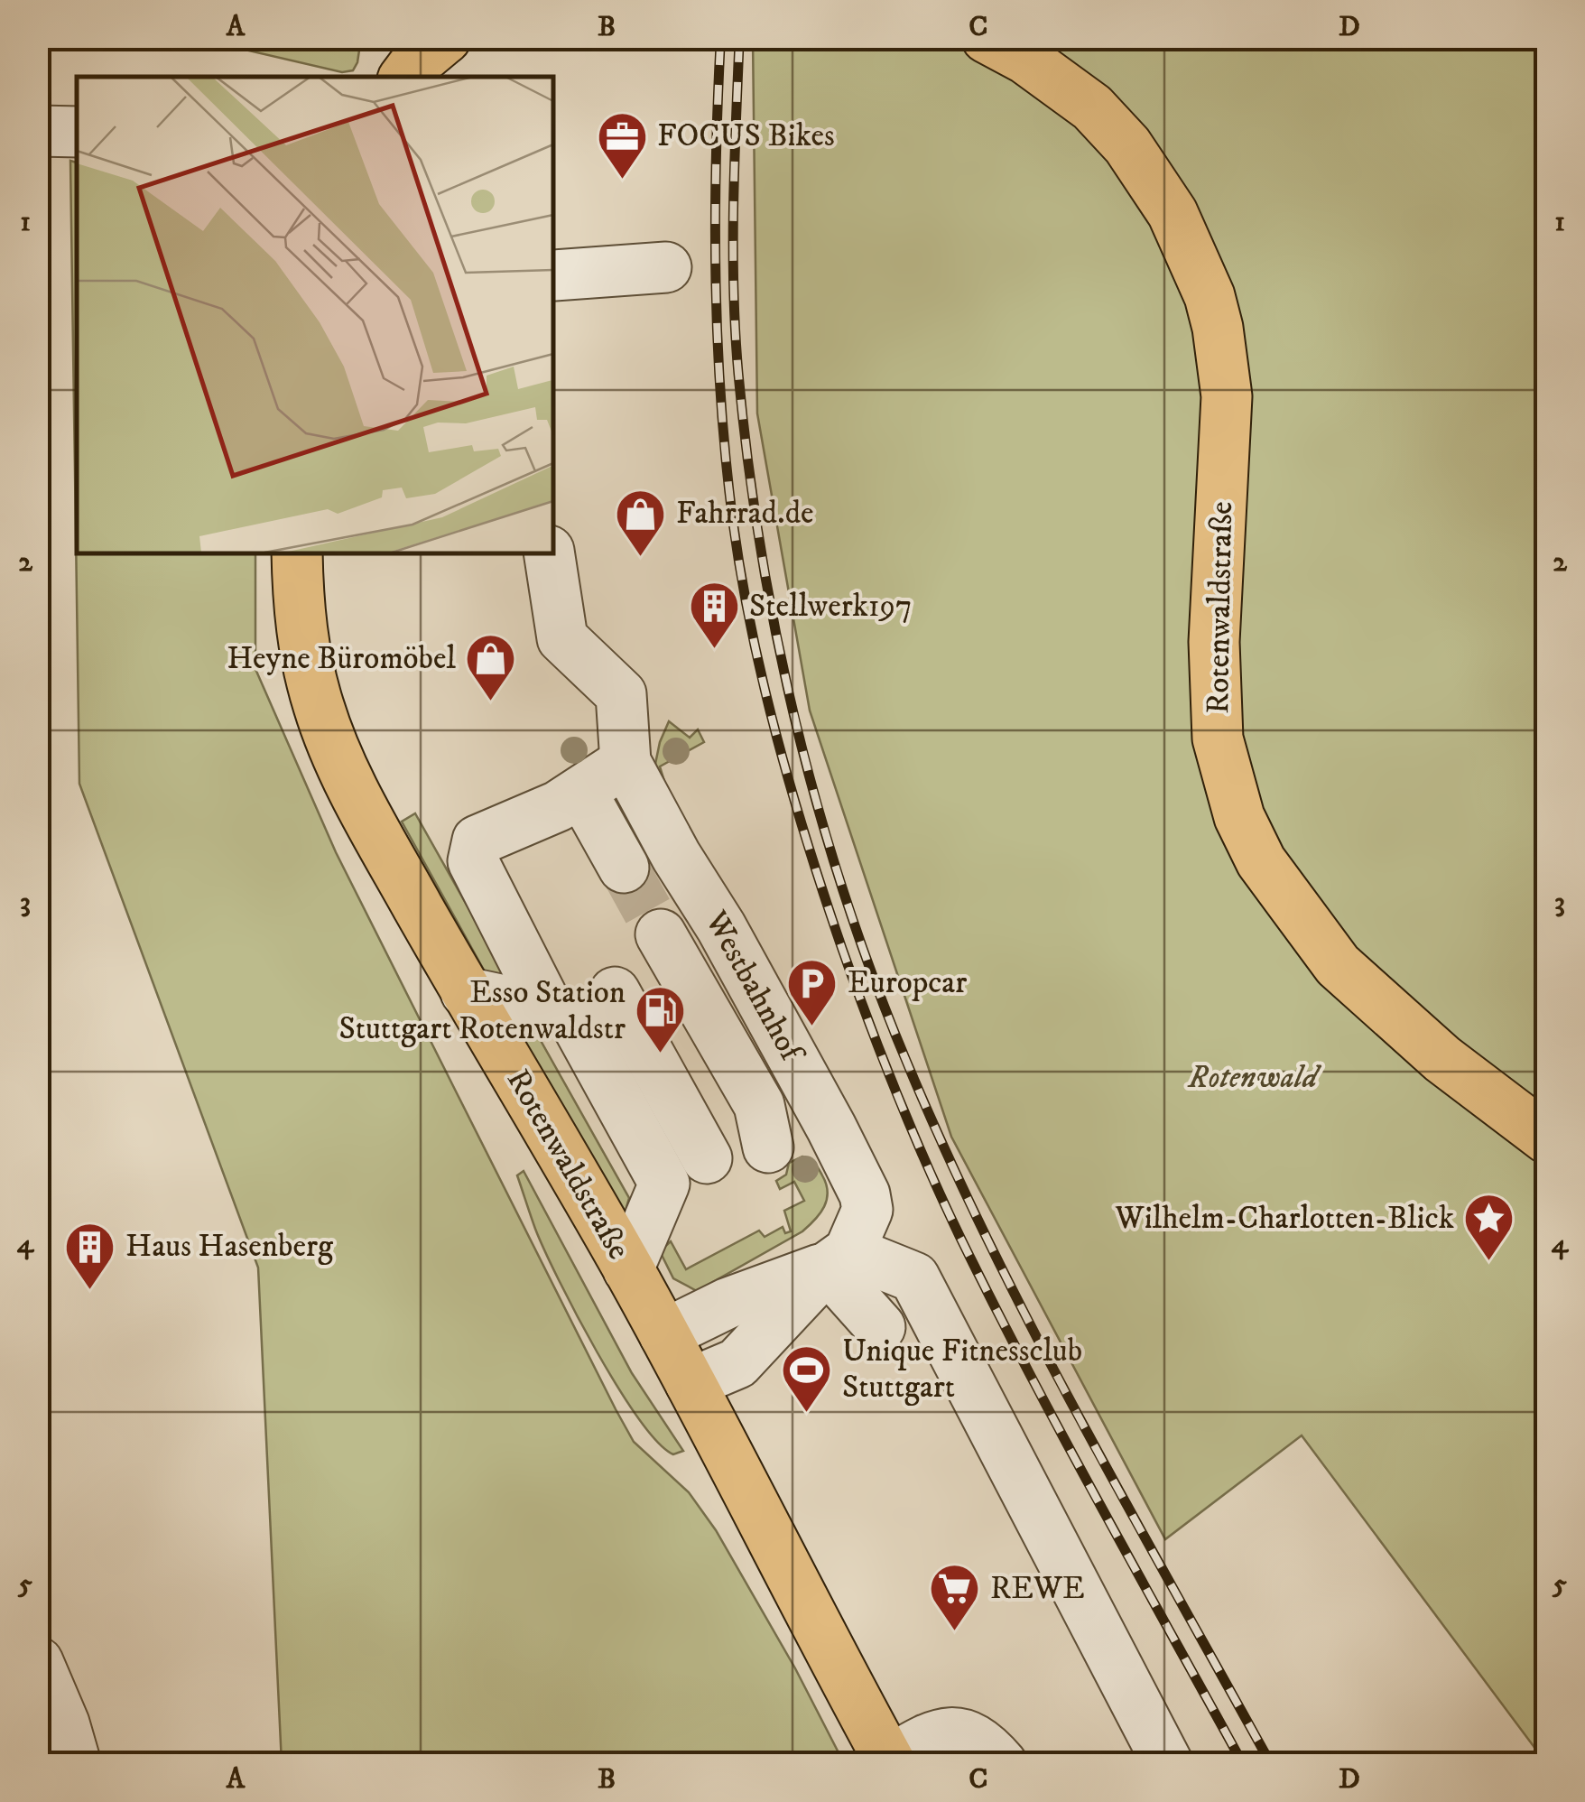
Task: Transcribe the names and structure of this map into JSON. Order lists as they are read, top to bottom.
{
  "streets": {
    "main road": ["Rotenwaldstraße"],
    "street": ["Westbahnhof"]
  },
  "crossings": [
    ["Rotenwaldstraße", "Westbahnhof"]
  ],
  "parks": ["Rotenwald"],
  "places": {
    "office": ["FOCUS Bikes"],
    "shop": ["Fahrrad.de", "Heyne Büromöbel"],
    "building": ["Stellwerk197", "Haus Hasenberg"],
    "parking": ["Europcar"],
    "fuel station": ["Esso Station Stuttgart Rotenwaldstr"],
    "place": ["Wilhelm-Charlotten-Blick"],
    "sports": ["Unique Fitnessclub Stuttgart"],
    "supermarket": ["REWE"]
  },
  "grid": {
    "columns": [
      "A",
      "B",
      "C",
      "D"
    ],
    "rows": [
      "1",
      "2",
      "3",
      "4",
      "5"
    ]
  }
}
